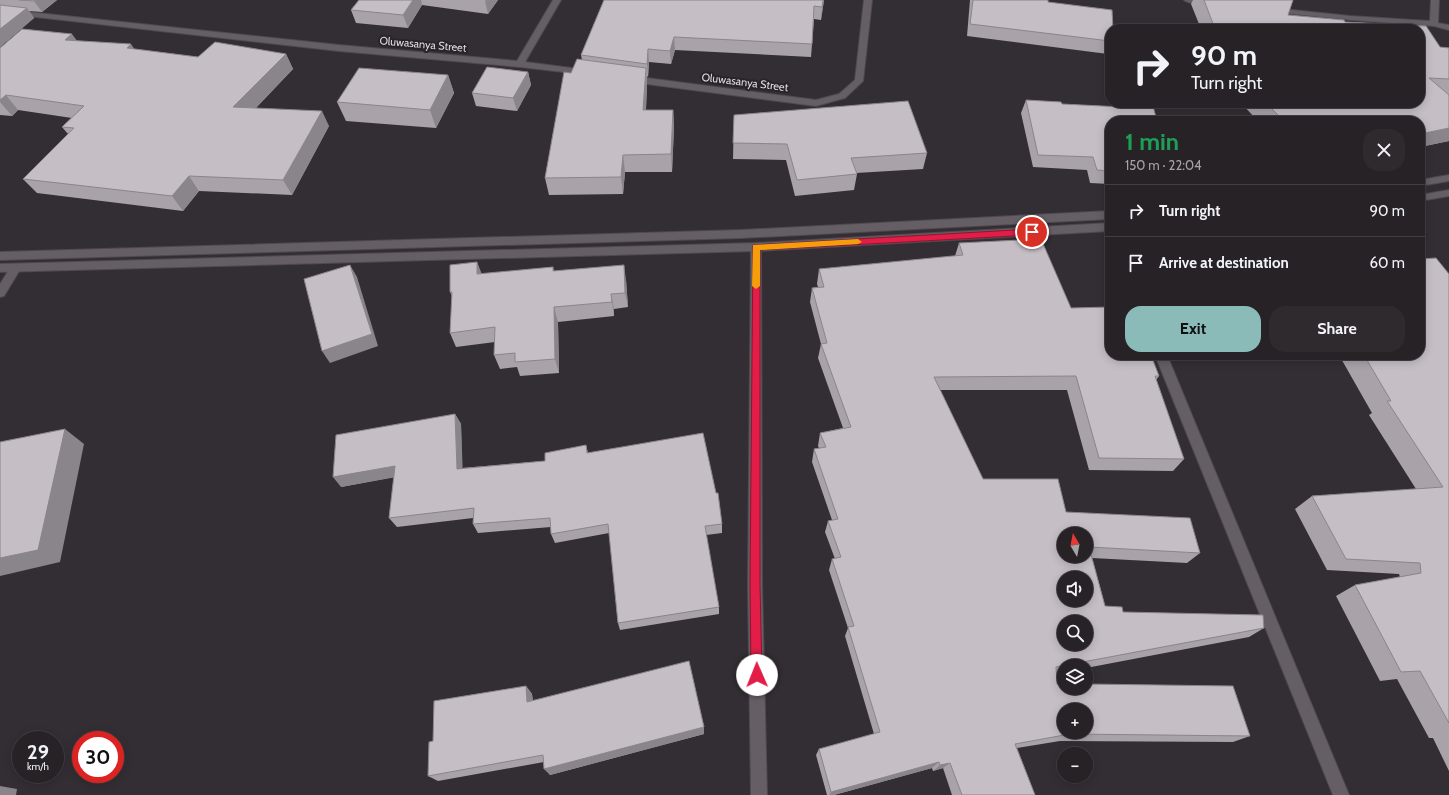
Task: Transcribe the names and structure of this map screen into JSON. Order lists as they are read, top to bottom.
{
  "streets": {
    "street": ["Oluwasanya Street"]
  },
  "north": "top",
  "page": {
    "turn": ["90 m", "Turn right"],
    "heading": ["1 min", "150 m · 22:04"],
    "list": [
      {
        "name": "Turn right",
        "value": "90 m"
      },
      {
        "name": "Arrive at destination",
        "value": "60 m"
      }
    ],
    "buttons": ["Exit", "Share"],
    "map_buttons": ["+", "−"],
    "speed": "29 km/h",
    "limit": "30"
  }
}
